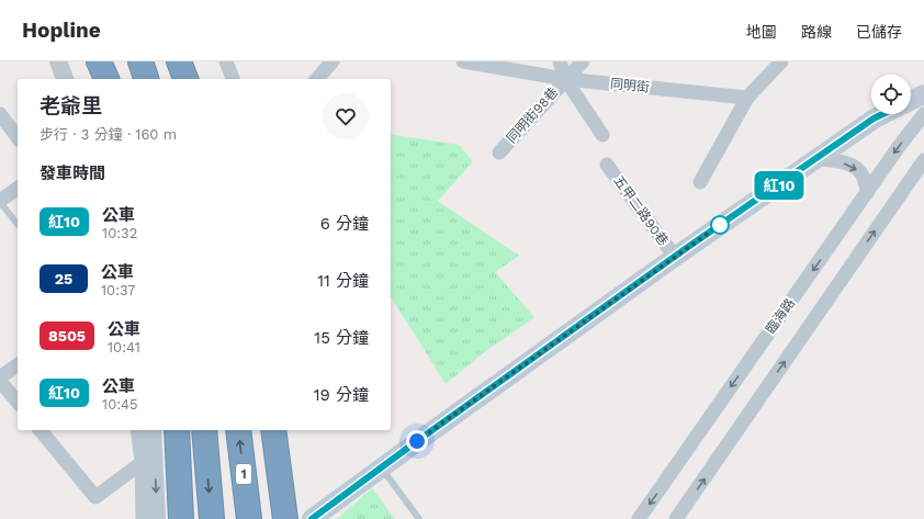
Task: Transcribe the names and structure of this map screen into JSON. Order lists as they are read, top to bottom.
{
  "streets": {
    "highway": ["1"],
    "street": [
      "同明街",
      "同明街98巷",
      "五甲二路90巷",
      "臨海路"
    ]
  },
  "crossings": [
    ["同明街", "同明街98巷"]
  ],
  "lines": ["bus line 紅10"],
  "page": {
    "header": "Hopline",
    "nav": ["地圖", "路線", "已儲存"],
    "on_map": "紅10",
    "heading": [
      ["老爺里", "步行 · 3 分鐘 · 160 m"],
      "發車時間"
    ],
    "list": [
      {
        "mark": "紅10",
        "name": "公車",
        "note": "10:32",
        "value": "6 分鐘"
      },
      {
        "mark": "25",
        "name": "公車",
        "note": "10:37",
        "value": "11 分鐘"
      },
      {
        "mark": "8505",
        "name": "公車",
        "note": "10:41",
        "value": "15 分鐘"
      },
      {
        "mark": "紅10",
        "name": "公車",
        "note": "10:45",
        "value": "19 分鐘"
      }
    ]
  }
}
